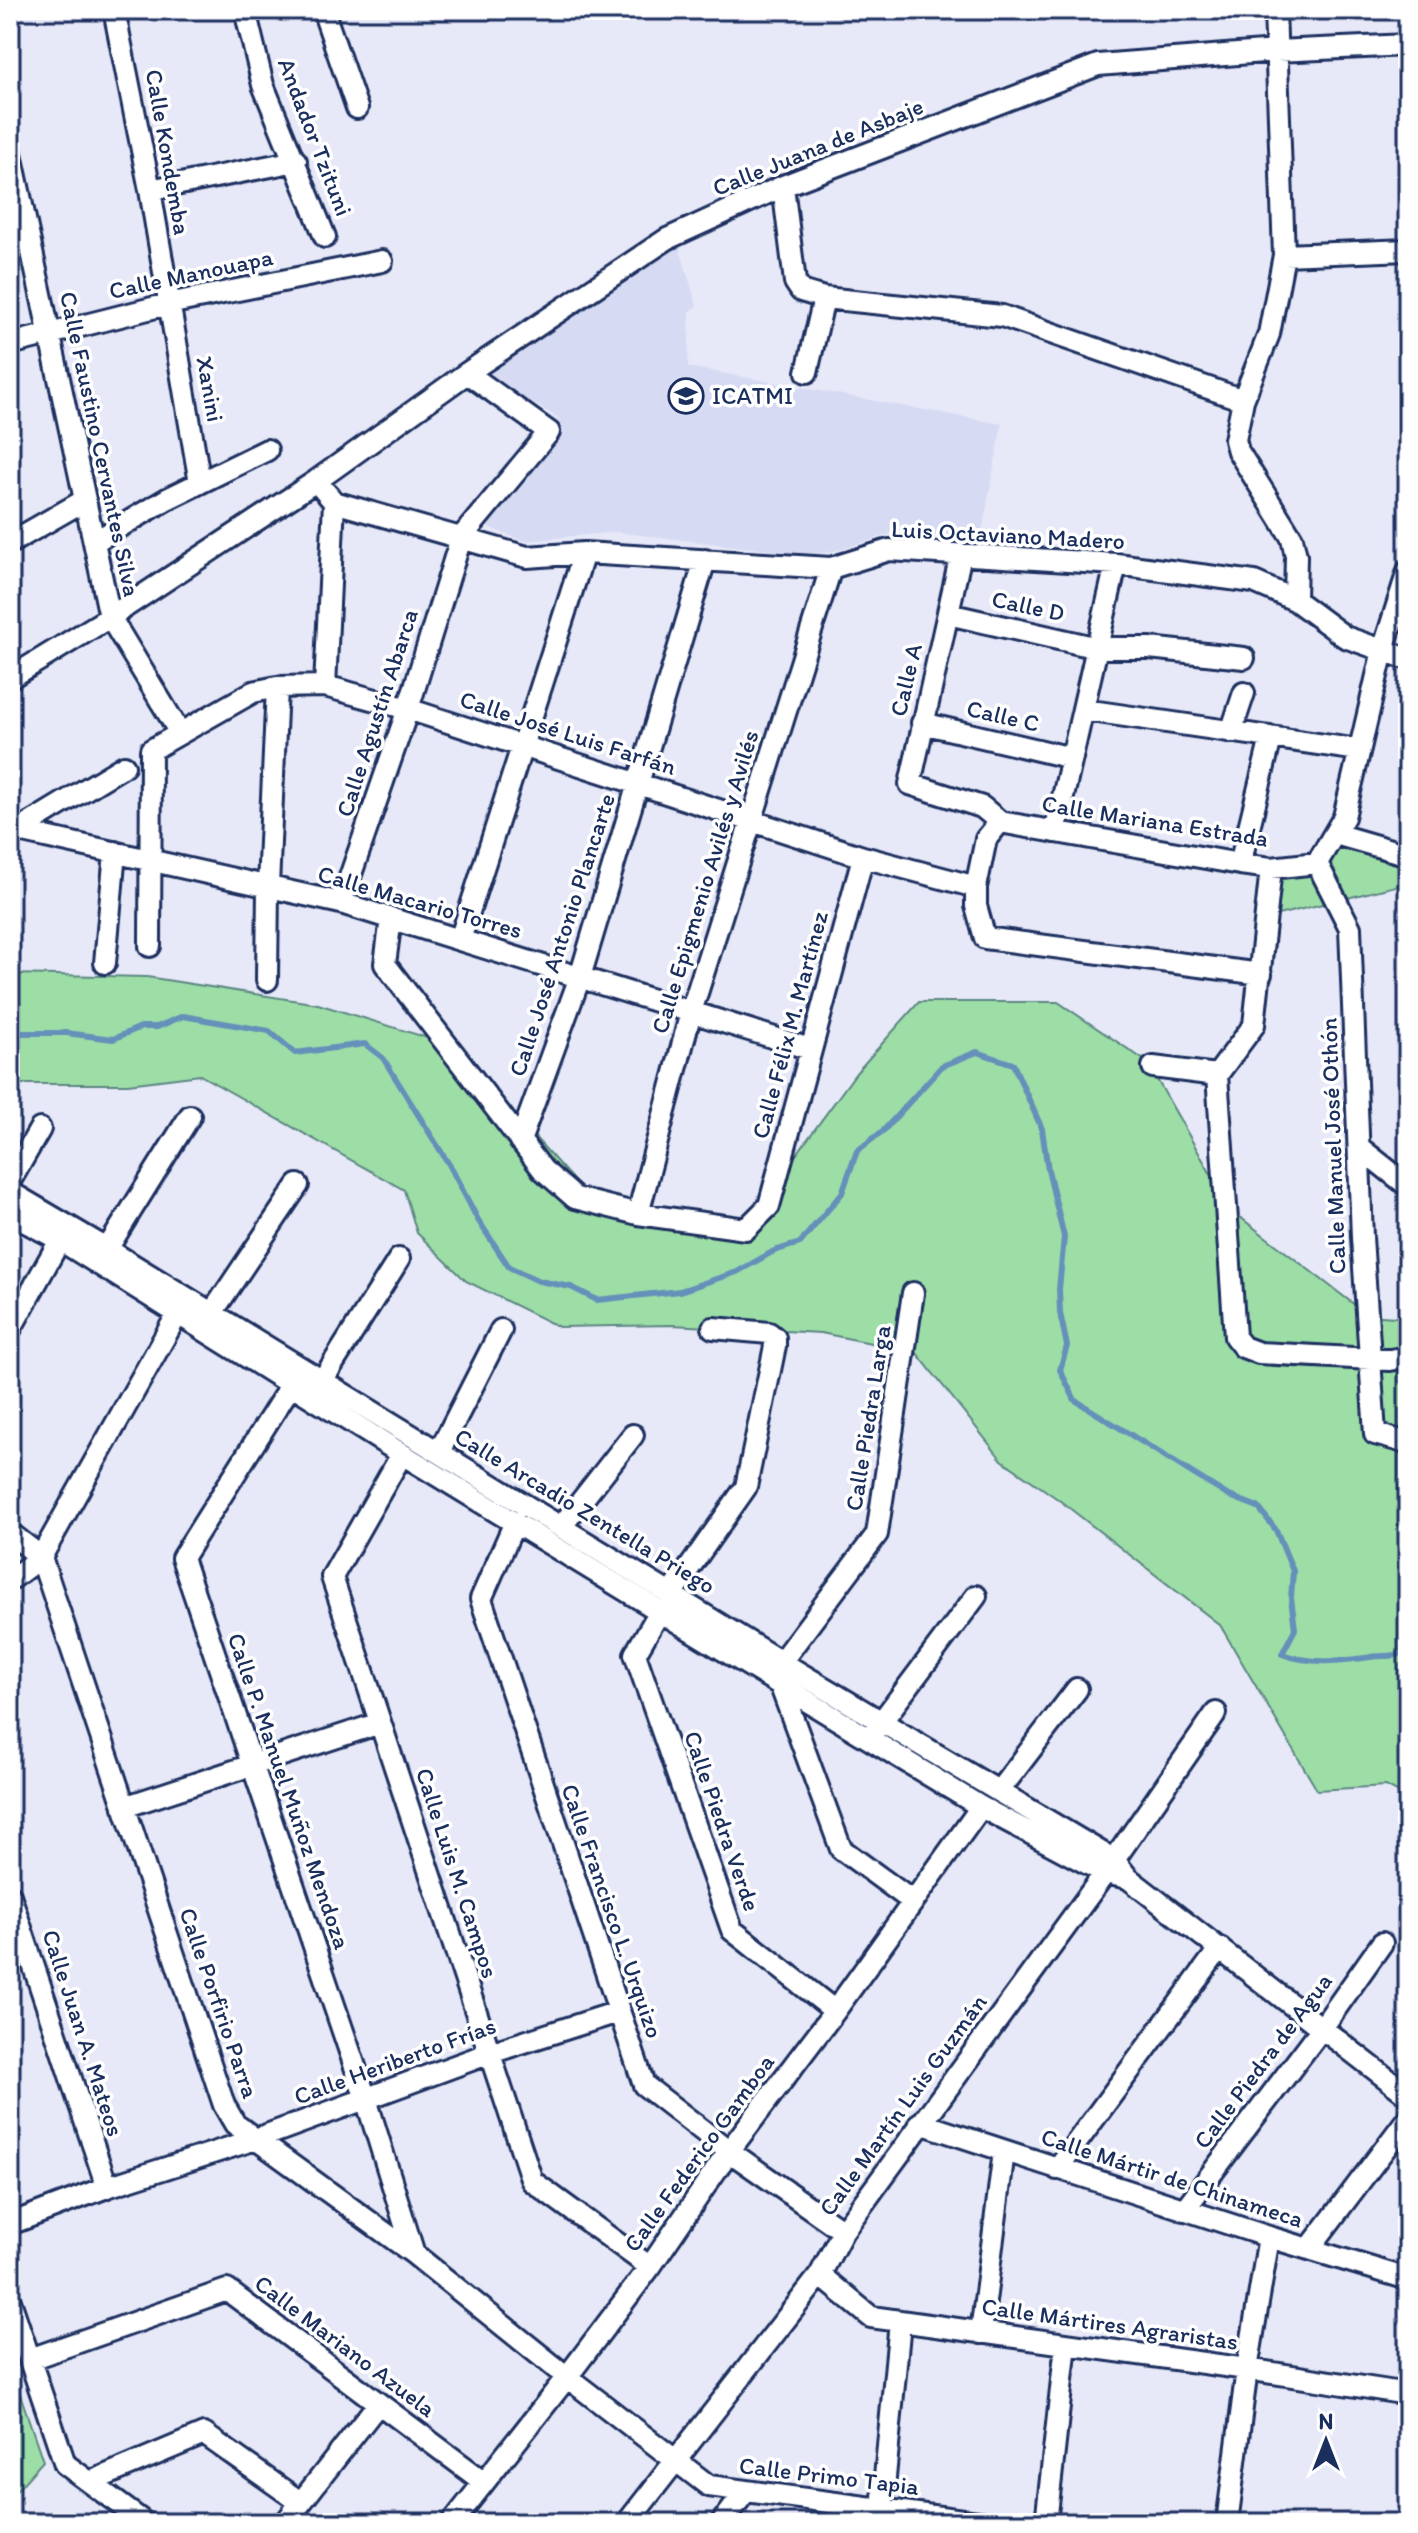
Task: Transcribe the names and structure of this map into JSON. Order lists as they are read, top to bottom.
{
  "streets": {
    "street": [
      "Andador Tzituni",
      "Calle Juana de Asbaje",
      "Calle Kondemba",
      "Calle Manouapa",
      "Xanini",
      "Calle Faustino Cervantes Silva",
      "Luis Octaviano Madero",
      "Calle D",
      "Calle A",
      "Calle Agustín Abarca",
      "Calle C",
      "Calle José Luis Farfán",
      "Calle Mariana Estrada",
      "Calle Epigmenio Avilés y Avilés",
      "Calle Macario Torres",
      "Calle José Antonio Plancarte",
      "Calle Félix M. Martínez",
      "Calle Manuel José Othón",
      "Calle Piedra Larga",
      "Calle Arcadio Zentella Priego",
      "Calle P. Manuel Muñoz Mendoza",
      "Calle Piedra Verde",
      "Calle Luis M. Campos",
      "Calle Francisco L. Urquizo",
      "Calle Porfirio Parra",
      "Calle Juan A. Mateos",
      "Calle Heriberto Frías",
      "Calle Piedra de Agua",
      "Calle Martín Luis Guzmán",
      "Calle Federico Gamboa",
      "Calle Mártir de Chinameca",
      "Calle Mártires Agraristas",
      "Calle Mariano Azuela",
      "Calle Primo Tapia"
    ]
  },
  "crossings": [
    ["Calle Juana de Asbaje", "Calle Faustino Cervantes Silva"],
    ["Calle Kondemba", "Calle Manouapa"],
    ["Calle Kondemba", "Xanini"],
    ["Calle Manouapa", "Xanini"],
    ["Calle Manouapa", "Calle Faustino Cervantes Silva"],
    ["Calle Faustino Cervantes Silva", "Calle José Luis Farfán"],
    ["Luis Octaviano Madero", "Calle A"],
    ["Luis Octaviano Madero", "Calle Agustín Abarca"],
    ["Luis Octaviano Madero", "Calle Epigmenio Avilés y Avilés"],
    ["Luis Octaviano Madero", "Calle José Antonio Plancarte"],
    ["Calle D", "Calle A"],
    ["Calle A", "Calle C"],
    ["Calle A", "Calle Mariana Estrada"],
    ["Calle Agustín Abarca", "Calle José Luis Farfán"],
    ["Calle Agustín Abarca", "Calle Macario Torres"],
    ["Calle José Luis Farfán", "Calle Epigmenio Avilés y Avilés"],
    ["Calle José Luis Farfán", "Calle Macario Torres"],
    ["Calle José Luis Farfán", "Calle José Antonio Plancarte"],
    ["Calle José Luis Farfán", "Calle Félix M. Martínez"],
    ["Calle Mariana Estrada", "Calle Manuel José Othón"],
    ["Calle Epigmenio Avilés y Avilés", "Calle Macario Torres"],
    ["Calle Epigmenio Avilés y Avilés", "Calle Félix M. Martínez"],
    ["Calle Macario Torres", "Calle José Antonio Plancarte"],
    ["Calle Macario Torres", "Calle Félix M. Martínez"],
    ["Calle Piedra Larga", "Calle Arcadio Zentella Priego"],
    ["Calle Arcadio Zentella Priego", "Calle P. Manuel Muñoz Mendoza"],
    ["Calle Arcadio Zentella Priego", "Calle Piedra Verde"],
    ["Calle Arcadio Zentella Priego", "Calle Luis M. Campos"],
    ["Calle Arcadio Zentella Priego", "Calle Francisco L. Urquizo"],
    ["Calle Arcadio Zentella Priego", "Calle Piedra de Agua"],
    ["Calle Arcadio Zentella Priego", "Calle Martín Luis Guzmán"],
    ["Calle Arcadio Zentella Priego", "Calle Federico Gamboa"],
    ["Calle P. Manuel Muñoz Mendoza", "Calle Porfirio Parra"],
    ["Calle P. Manuel Muñoz Mendoza", "Calle Heriberto Frías"],
    ["Calle Piedra Verde", "Calle Federico Gamboa"],
    ["Calle Luis M. Campos", "Calle Heriberto Frías"],
    ["Calle Luis M. Campos", "Calle Federico Gamboa"],
    ["Calle Francisco L. Urquizo", "Calle Heriberto Frías"],
    ["Calle Francisco L. Urquizo", "Calle Martín Luis Guzmán"],
    ["Calle Francisco L. Urquizo", "Calle Federico Gamboa"],
    ["Calle Porfirio Parra", "Calle Heriberto Frías"],
    ["Calle Porfirio Parra", "Calle Martín Luis Guzmán"],
    ["Calle Porfirio Parra", "Calle Federico Gamboa"],
    ["Calle Porfirio Parra", "Calle Primo Tapia"],
    ["Calle Juan A. Mateos", "Calle Heriberto Frías"],
    ["Calle Piedra de Agua", "Calle Mártir de Chinameca"],
    ["Calle Martín Luis Guzmán", "Calle Mártir de Chinameca"],
    ["Calle Martín Luis Guzmán", "Calle Mártires Agraristas"],
    ["Calle Martín Luis Guzmán", "Calle Primo Tapia"],
    ["Calle Federico Gamboa", "Calle Mariano Azuela"]
  ],
  "places": {
    "school or university": ["ICATMI"]
  },
  "north": "top"
}
